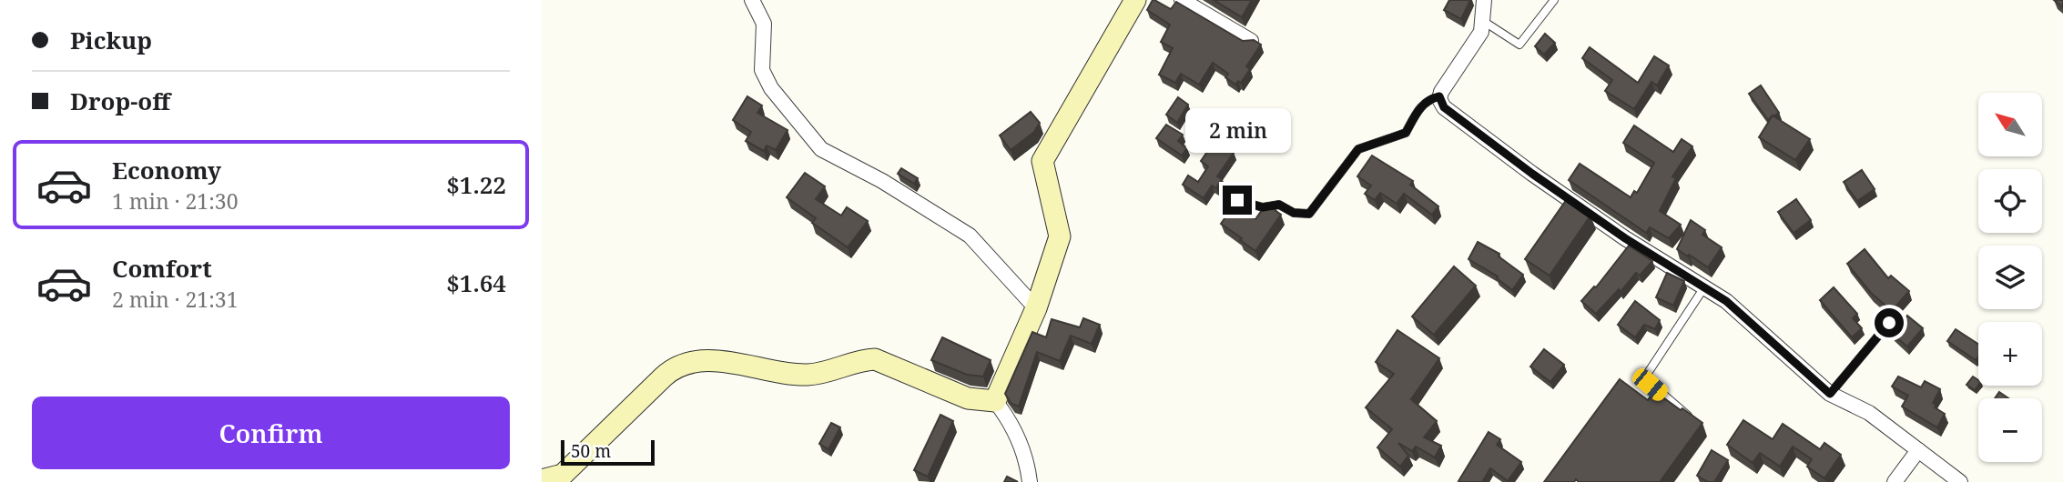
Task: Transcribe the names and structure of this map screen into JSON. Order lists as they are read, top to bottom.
{
  "scale_bar": "50 m",
  "north": "top left",
  "page": {
    "banner": ["Pickup", "Drop-off"],
    "map_buttons": ["+", "−"],
    "bubble": "2 min",
    "list": [
      {
        "name": "Economy",
        "note": "1 min · 21:30",
        "value": "$1.22"
      },
      {
        "name": "Comfort",
        "note": "2 min · 21:31",
        "value": "$1.64"
      }
    ],
    "buttons": "Confirm",
    "scale": "50 m"
  }
}
